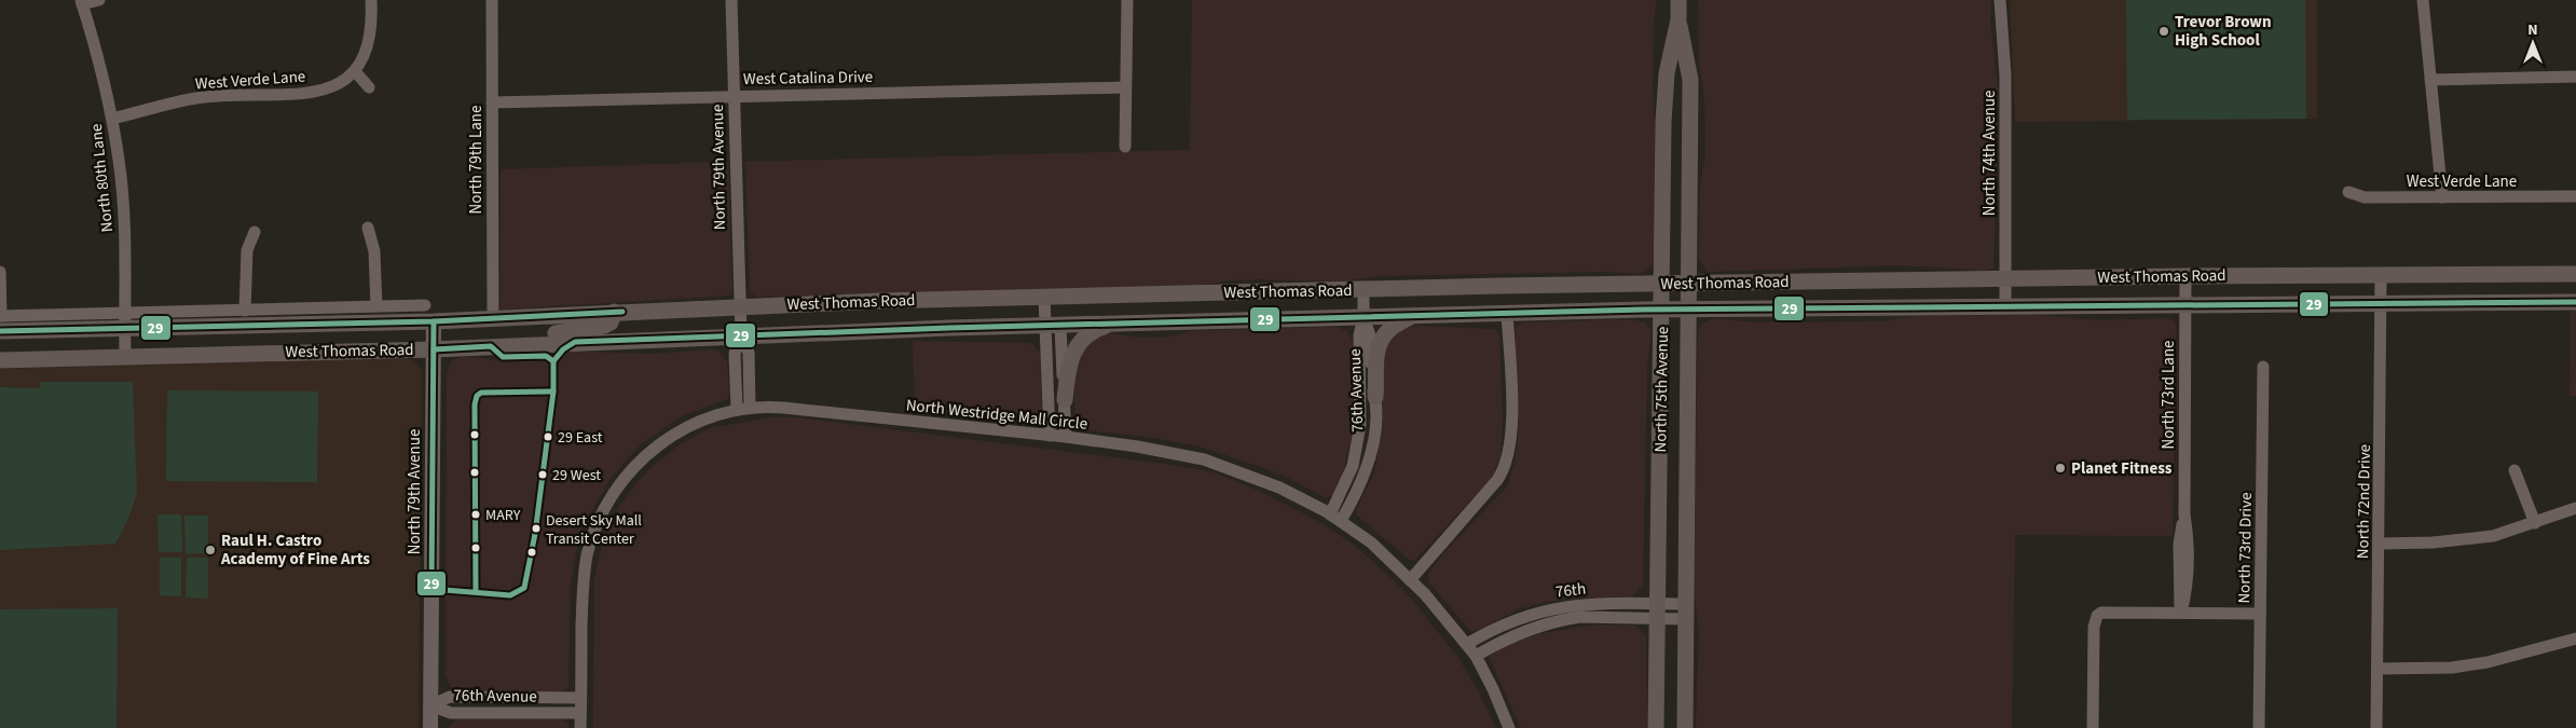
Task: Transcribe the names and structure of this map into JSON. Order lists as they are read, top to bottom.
{
  "streets": {
    "main road": ["West Thomas Road", "North 75th Avenue"],
    "street": [
      "West Catalina Drive",
      "West Verde Lane",
      "North 74th Avenue",
      "North 79th Lane",
      "North 79th Avenue",
      "North 80th Lane",
      "76th Avenue",
      "North 73rd Lane",
      "North Westridge Mall Circle",
      "North 72nd Drive",
      "North 73rd Drive",
      "76th"
    ]
  },
  "crossings": [
    ["West Catalina Drive", "North 79th Lane"],
    ["West Catalina Drive", "North 79th Avenue"],
    ["West Verde Lane", "North 80th Lane"],
    ["North 74th Avenue", "West Thomas Road"],
    ["North 79th Lane", "West Thomas Road"],
    ["North 79th Avenue", "West Thomas Road"],
    ["North 79th Avenue", "76th Avenue"],
    ["North 80th Lane", "West Thomas Road"],
    ["West Thomas Road", "North 75th Avenue"],
    ["West Thomas Road", "76th Avenue"],
    ["West Thomas Road", "North 73rd Lane"],
    ["West Thomas Road", "North 72nd Drive"],
    ["North 75th Avenue", "76th"],
    ["76th Avenue", "North Westridge Mall Circle"],
    ["North Westridge Mall Circle", "76th"]
  ],
  "places": [
    "Trevor Brown High School",
    "29 East",
    "Planet Fitness",
    "29 West",
    "MARY",
    "Desert Sky Mall Transit Center",
    "Raul H. Castro Academy of Fine Arts"
  ],
  "lines": ["transit line 29"],
  "north": "top"
}
